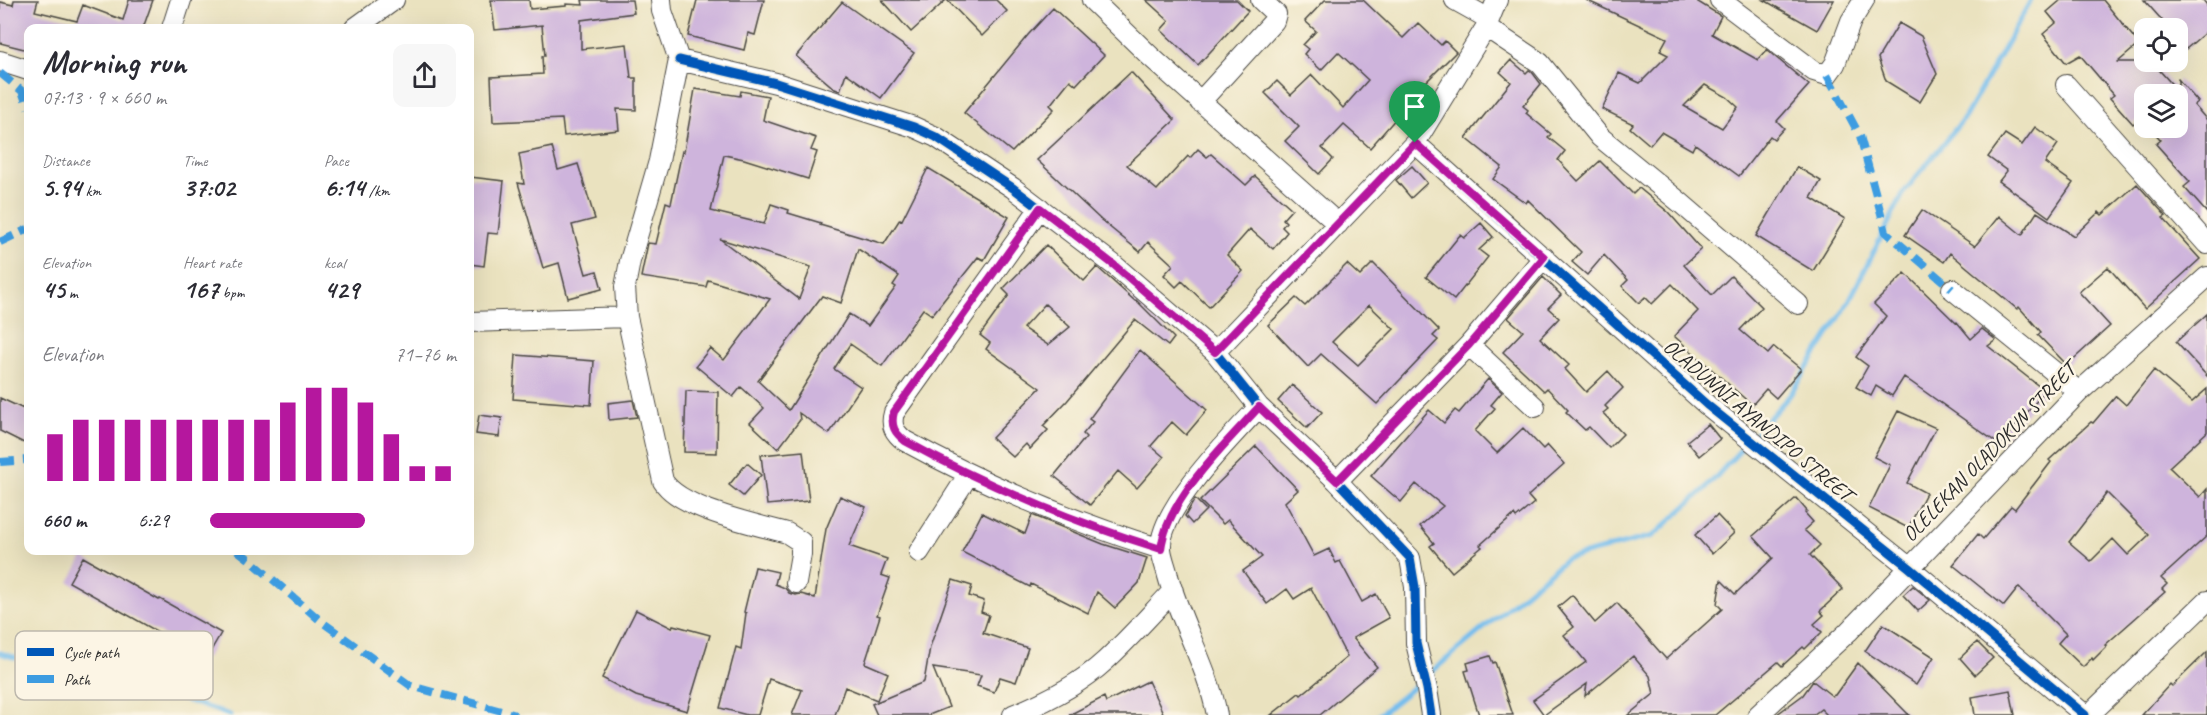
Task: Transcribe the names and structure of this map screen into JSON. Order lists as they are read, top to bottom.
{
  "streets": {
    "street": ["OLADUNNI AYANDIPO STREET", "OLELEKAN OLADOKUN STREET"]
  },
  "crossings": [
    ["OLADUNNI AYANDIPO STREET", "OLELEKAN OLADOKUN STREET"]
  ],
  "legend": ["Cycle path", "Path"],
  "page": {
    "heading": ["Morning run", "07:13 · 9 × 660 m"],
    "stats": [
      ["Distance", "5.94 km"],
      ["Time", "37:02"],
      ["Pace", "6:14 /km"],
      ["Elevation", "45 m"],
      ["Heart rate", "167 bpm"],
      ["kcal", "429"]
    ],
    "chart": ["Elevation", "71–76 m"],
    "list": [
      {
        "name": "660 m",
        "note": "6:29"
      }
    ]
  }
}
